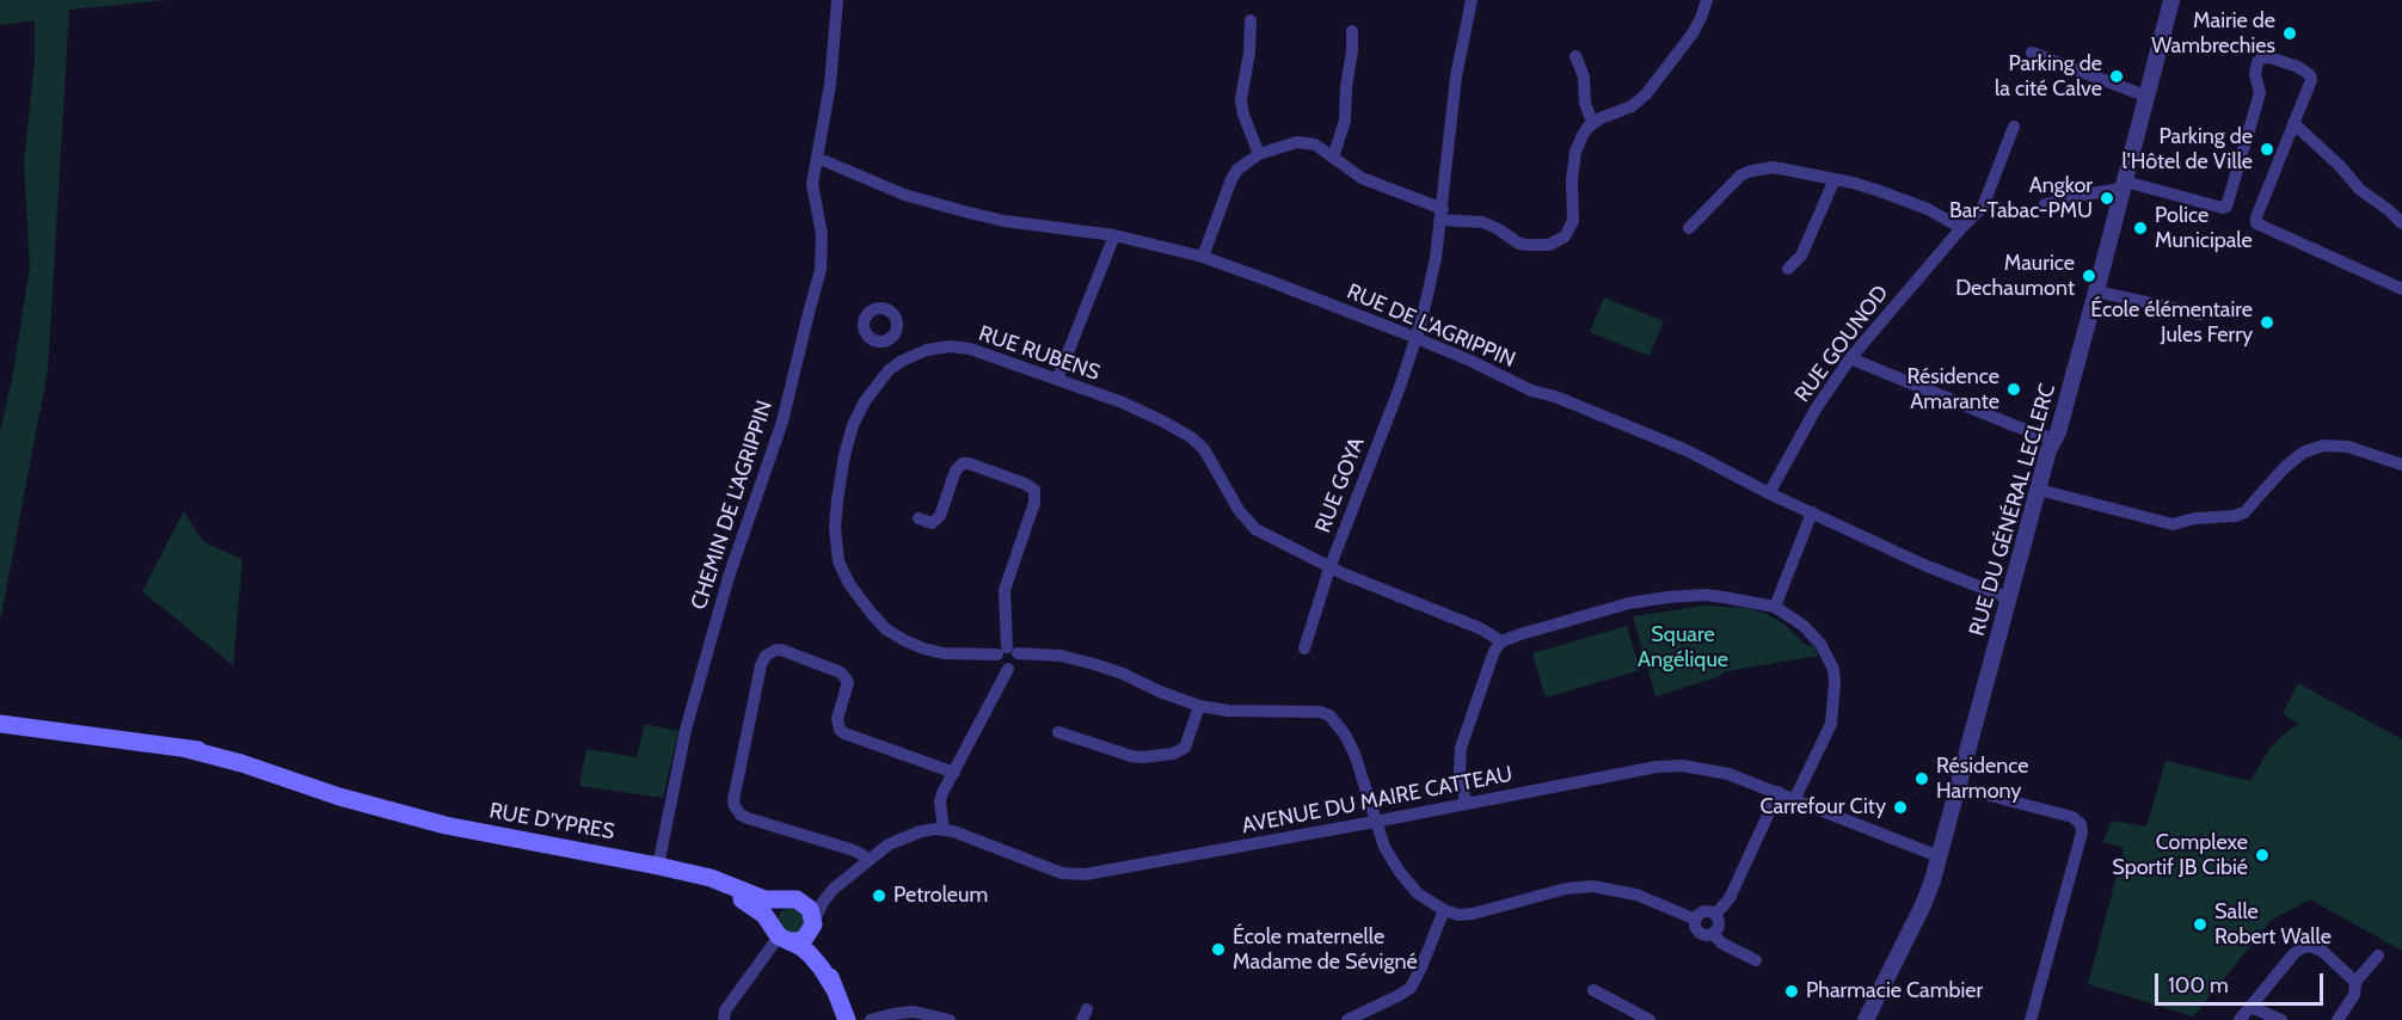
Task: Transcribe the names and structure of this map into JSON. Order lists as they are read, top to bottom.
{
  "streets": {
    "main road": ["RUE D'YPRES"],
    "street": [
      "RUE DE L'AGRIPPIN",
      "RUE GOUNOD",
      "RUE RUBENS",
      "RUE GOYA",
      "CHEMIN DE L'AGRIPPIN",
      "RUE DU GÉNÉRAL LECLERC",
      "AVENUE DU MAIRE CATTEAU"
    ]
  },
  "crossings": [
    ["RUE DE L'AGRIPPIN", "RUE GOUNOD"],
    ["RUE DE L'AGRIPPIN", "RUE GOYA"],
    ["RUE DE L'AGRIPPIN", "CHEMIN DE L'AGRIPPIN"],
    ["RUE DE L'AGRIPPIN", "RUE DU GÉNÉRAL LECLERC"],
    ["RUE RUBENS", "RUE GOYA"],
    ["RUE RUBENS", "AVENUE DU MAIRE CATTEAU"],
    ["CHEMIN DE L'AGRIPPIN", "RUE D'YPRES"],
    ["RUE DU GÉNÉRAL LECLERC", "AVENUE DU MAIRE CATTEAU"],
    ["AVENUE DU MAIRE CATTEAU", "RUE D'YPRES"]
  ],
  "parks": ["Square Angélique"],
  "places": [
    "Mairie de Wambrechies",
    "Parking de la cité Calve",
    "Parking de l'Hôtel de Ville",
    "Angkor Bar-Tabac-PMU",
    "Police Municipale",
    "Maurice Dechaumont",
    "École élémentaire Jules Ferry",
    "Résidence Amarante",
    "Résidence Harmony",
    "Carrefour City",
    "Complexe Sportif JB Cibié",
    "Petroleum",
    "Salle Robert Walle",
    "École maternelle Madame de Sévigné",
    "Pharmacie Cambier"
  ],
  "scale_bar": "100 m"
}
